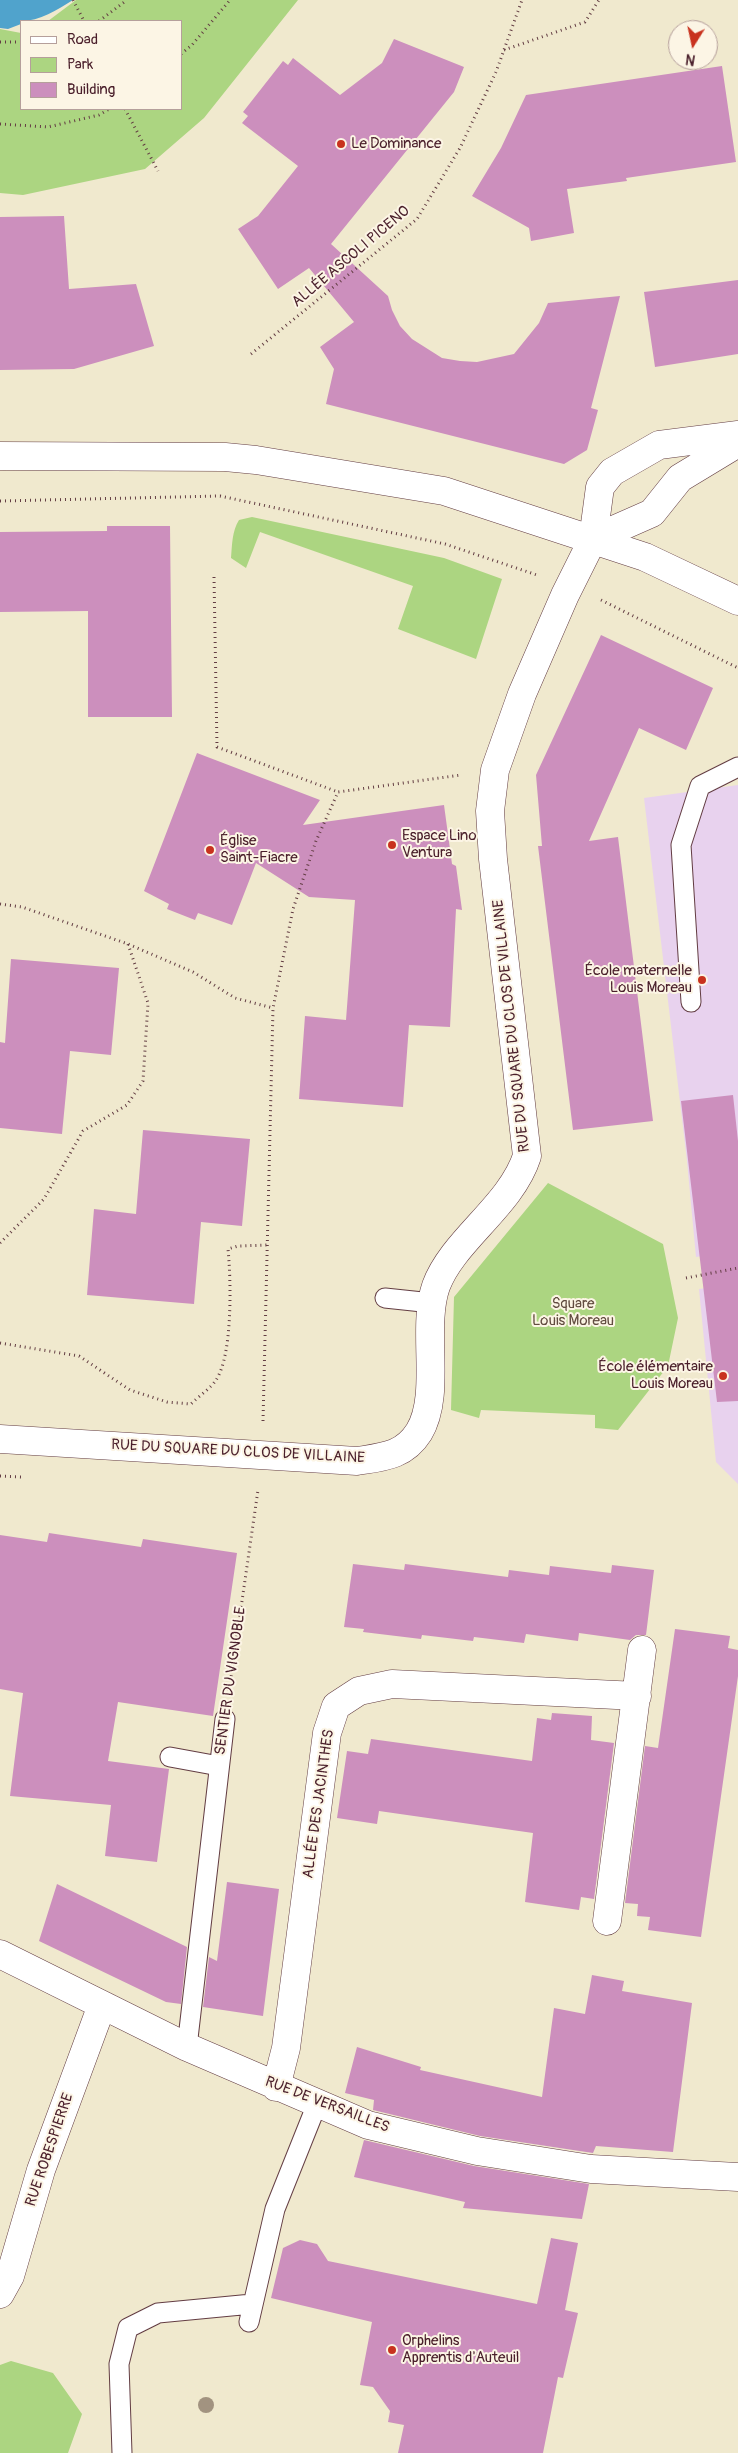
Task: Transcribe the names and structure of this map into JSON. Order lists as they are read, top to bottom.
{
  "streets": {
    "street": [
      "RUE DU SQUARE DU CLOS DE VILLAINE",
      "ALLÉE DES JACINTHES",
      "RUE DE VERSAILLES",
      "RUE ROBESPIERRE"
    ],
    "lane": ["SENTIER DU VIGNOBLE"],
    "path": ["ALLÉE ASCOLI PICENO"]
  },
  "crossings": [
    ["RUE DU SQUARE DU CLOS DE VILLAINE", "SENTIER DU VIGNOBLE"],
    ["SENTIER DU VIGNOBLE", "RUE DE VERSAILLES"],
    ["ALLÉE DES JACINTHES", "RUE DE VERSAILLES"],
    ["RUE DE VERSAILLES", "RUE ROBESPIERRE"]
  ],
  "parks": ["Square Louis Moreau"],
  "places": [
    "Le Dominance",
    "Espace Lino Ventura",
    "Église Saint-Fiacre",
    "École maternelle Louis Moreau",
    "École élémentaire Louis Moreau",
    "Orphelins Apprentis d'Auteuil"
  ],
  "legend": ["Road", "Park", "Building"],
  "north": "bottom"
}
